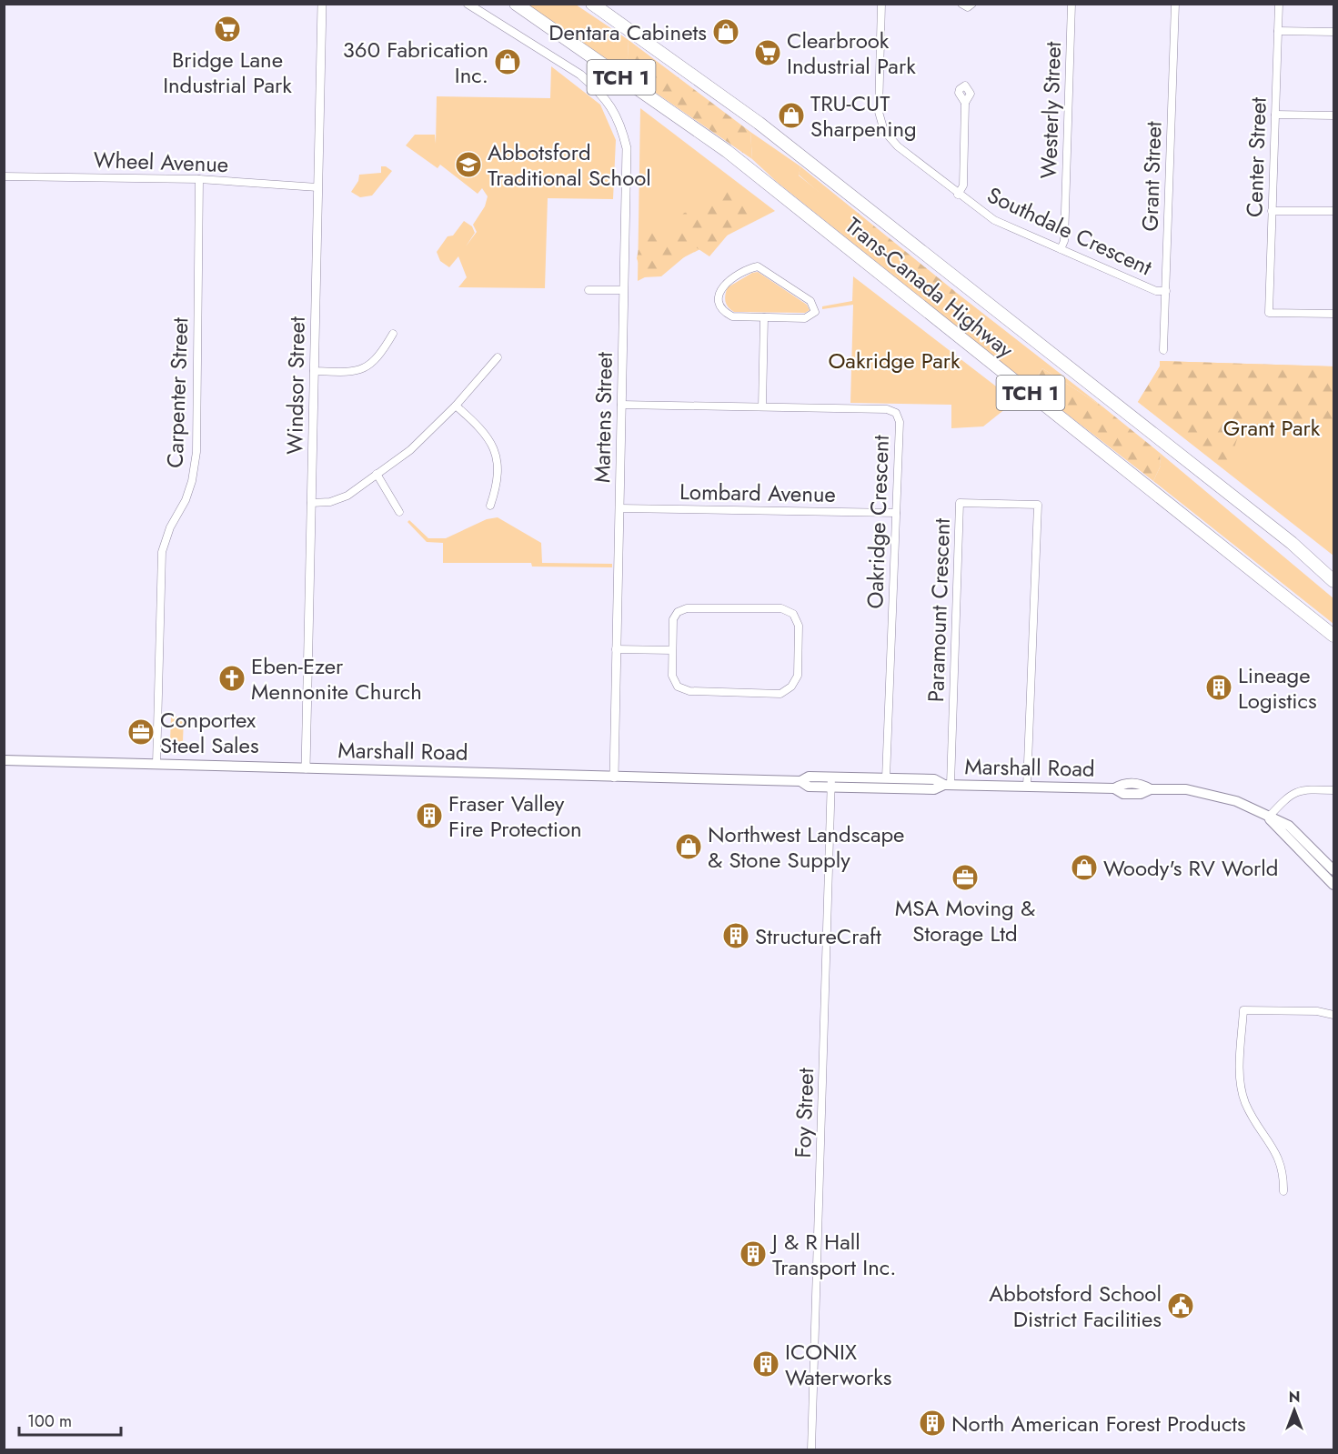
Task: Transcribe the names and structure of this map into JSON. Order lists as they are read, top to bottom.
{
  "streets": {
    "highway": ["TCH 1", "Trans-Canada Highway"],
    "main road": ["Marshall Road"],
    "street": [
      "Westerly Street",
      "Center Street",
      "Wheel Avenue",
      "Grant Street",
      "Southdale Crescent",
      "Windsor Street",
      "Carpenter Street",
      "Martens Street",
      "Lombard Avenue",
      "Oakridge Crescent",
      "Paramount Crescent",
      "Foy Street"
    ]
  },
  "crossings": [
    ["Westerly Street", "Southdale Crescent"],
    ["Wheel Avenue", "Windsor Street"],
    ["Wheel Avenue", "Carpenter Street"],
    ["Grant Street", "Southdale Crescent"],
    ["Windsor Street", "Marshall Road"],
    ["Carpenter Street", "Marshall Road"],
    ["Martens Street", "Lombard Avenue"],
    ["Martens Street", "Oakridge Crescent"],
    ["Martens Street", "Marshall Road"],
    ["Lombard Avenue", "Oakridge Crescent"],
    ["Oakridge Crescent", "Marshall Road"],
    ["Paramount Crescent", "Marshall Road"],
    ["Marshall Road", "Foy Street"]
  ],
  "parks": ["Oakridge Park", "Grant Park"],
  "places": {
    "supermarket": ["Bridge Lane Industrial Park", "Clearbrook Industrial Park"],
    "shop": [
      "Dentara Cabinets",
      "360 Fabrication Inc.",
      "TRU-CUT Sharpening",
      "Northwest Landscape & Stone Supply",
      "Woody's RV World"
    ],
    "school or university": ["Abbotsford Traditional School"],
    "church": ["Eben-Ezer Mennonite Church"],
    "building": [
      "Lineage Logistics",
      "Fraser Valley Fire Protection",
      "StructureCraft",
      "J & R Hall Transport Inc.",
      "ICONIX Waterworks",
      "North American Forest Products"
    ],
    "office": ["Conportex Steel Sales", "MSA Moving & Storage Ltd"],
    "public building": ["Abbotsford School District Facilities"]
  },
  "scale_bar": "100 m",
  "north": "top"
}
